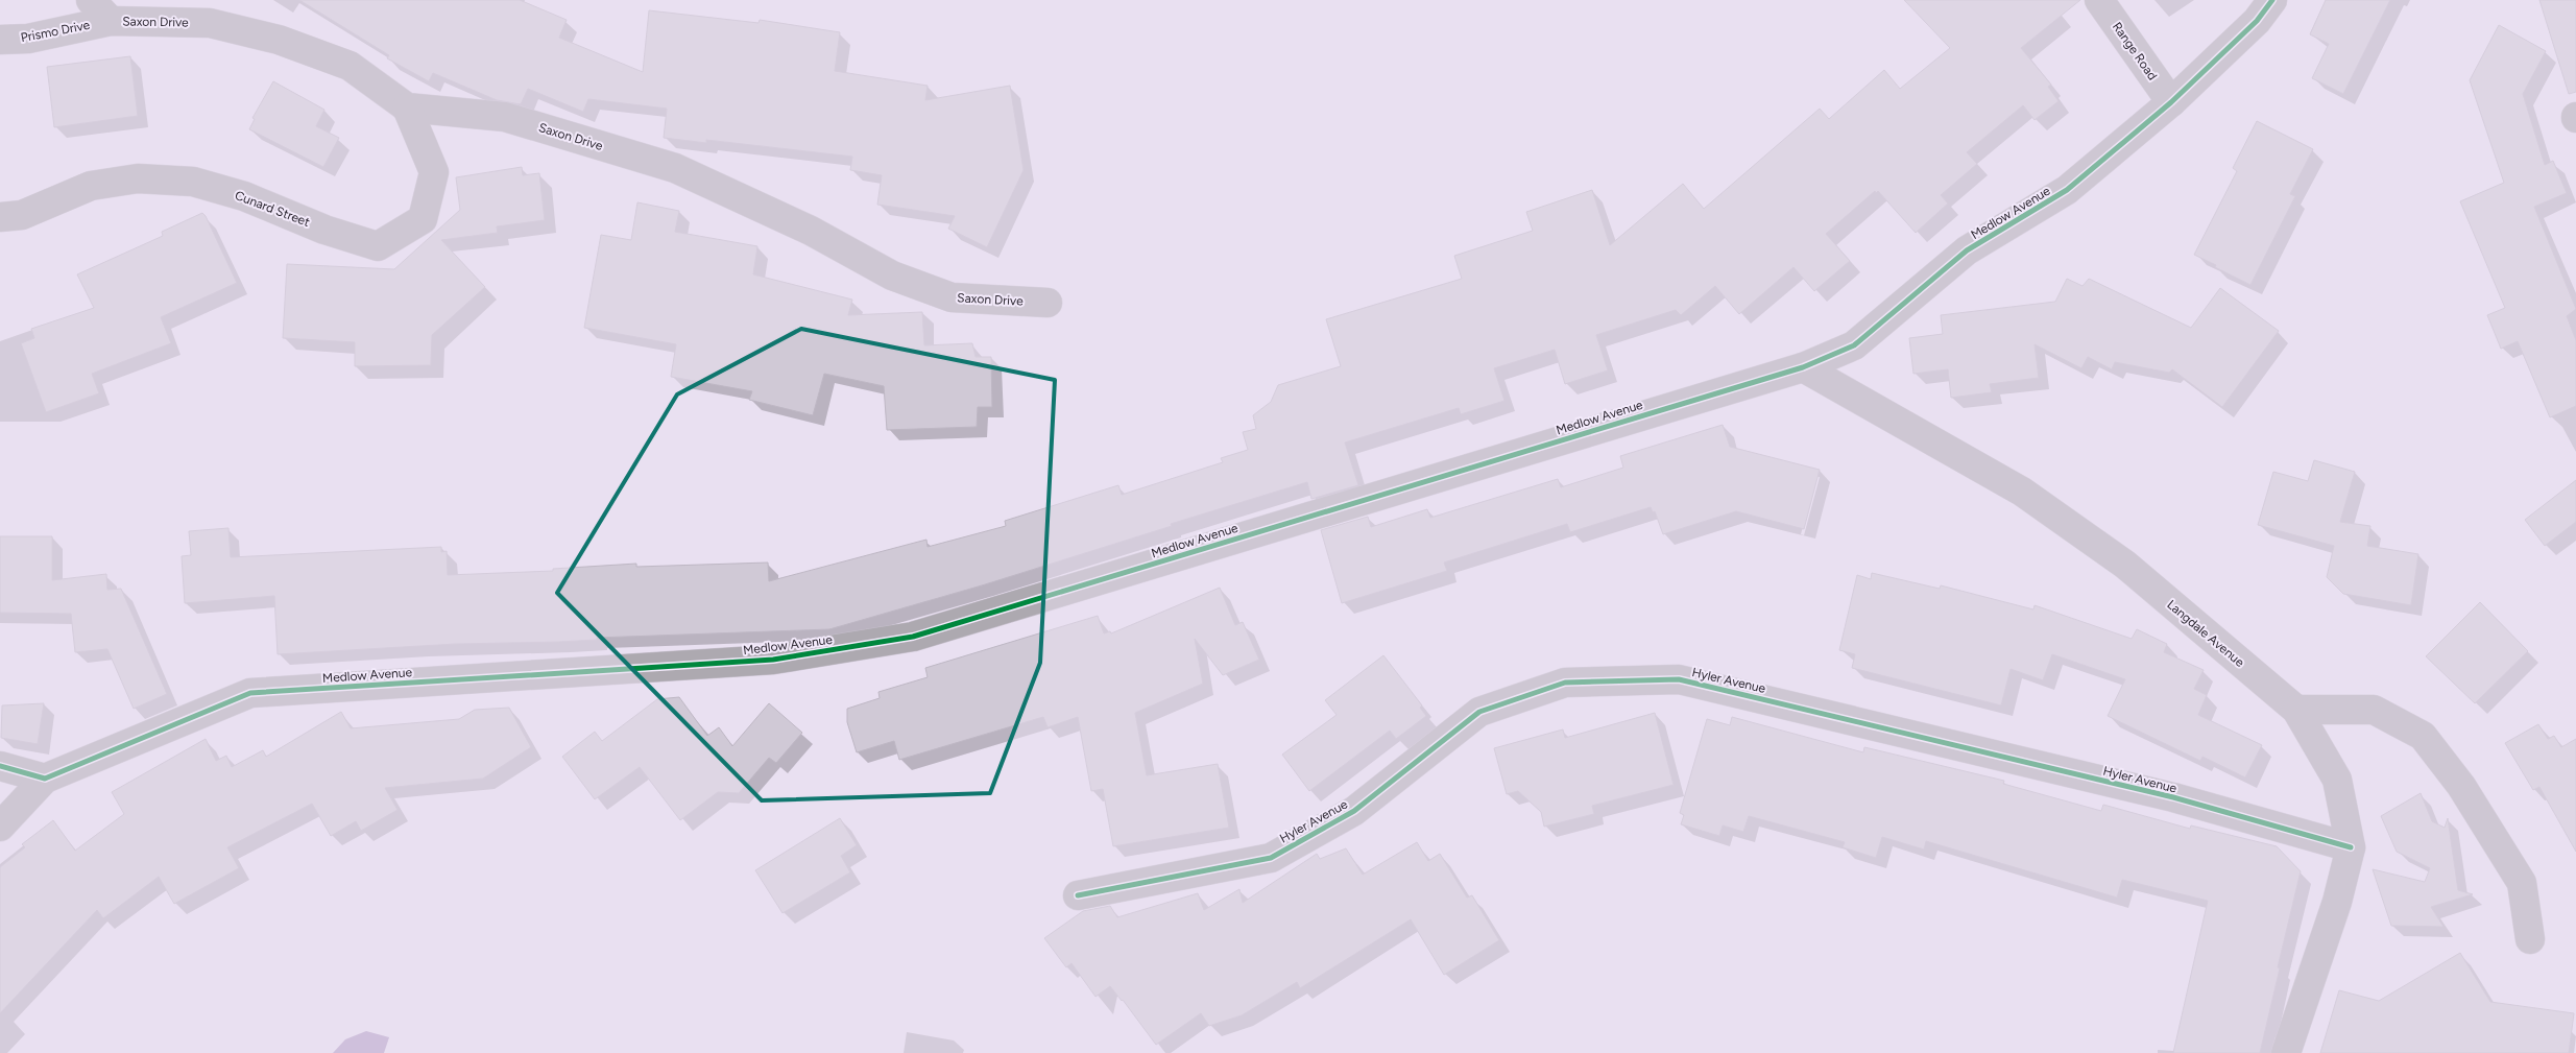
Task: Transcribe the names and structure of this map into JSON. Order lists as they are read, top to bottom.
{
  "streets": {
    "street": [
      "Saxon Drive",
      "Prismo Drive",
      "Range Road",
      "Cunard Street",
      "Medlow Avenue",
      "Langdale Avenue",
      "Hyler Avenue"
    ]
  },
  "crossings": [
    ["Saxon Drive", "Prismo Drive"],
    ["Saxon Drive", "Cunard Street"],
    ["Range Road", "Medlow Avenue"],
    ["Medlow Avenue", "Langdale Avenue"],
    ["Langdale Avenue", "Hyler Avenue"]
  ]
}
